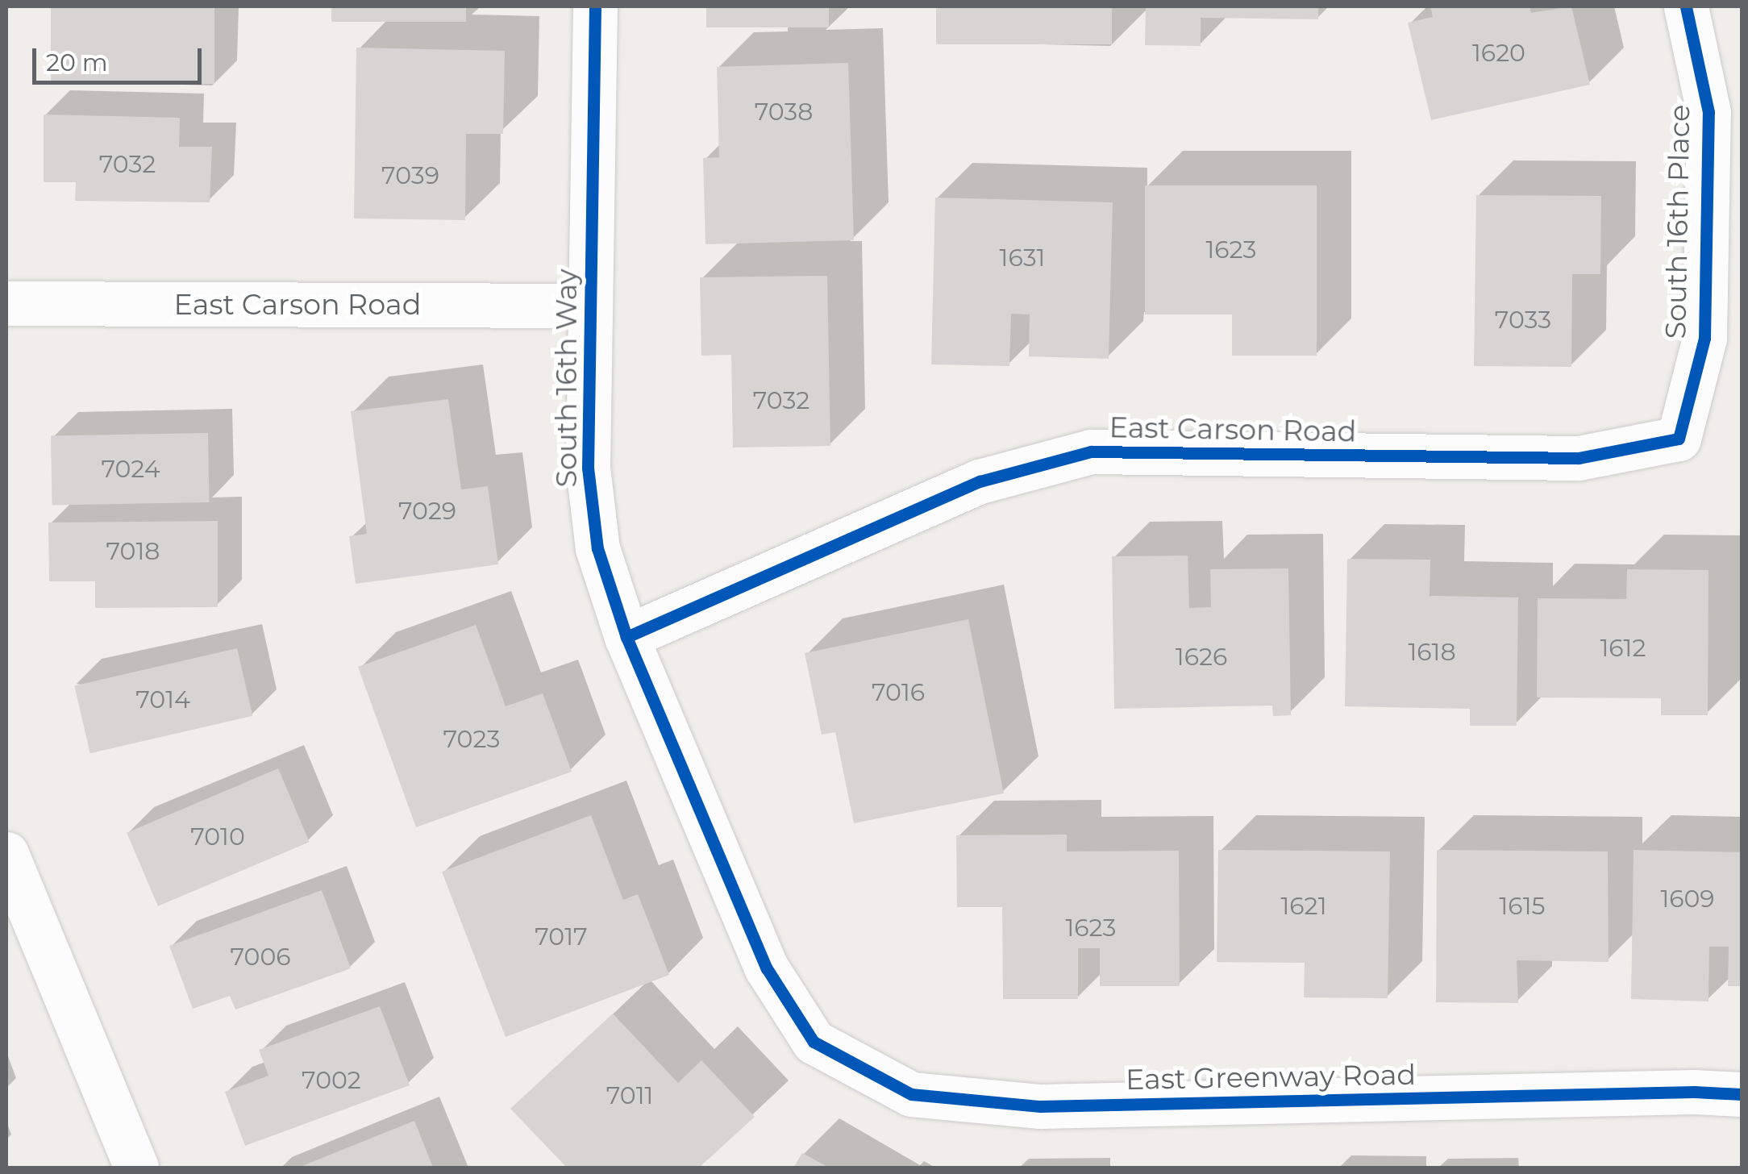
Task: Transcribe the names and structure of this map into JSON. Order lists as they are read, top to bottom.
{
  "streets": {
    "street": [
      "South 16th Place",
      "East Carson Road",
      "South 16th Way",
      "East Greenway Road"
    ]
  },
  "crossings": [
    ["South 16th Place", "East Carson Road"],
    ["East Carson Road", "South 16th Way"],
    ["South 16th Way", "East Greenway Road"]
  ],
  "house_numbers": [
    "1620",
    "7038",
    "7032",
    "7039",
    "1623",
    "1631",
    "7033",
    "7032",
    "7024",
    "7029",
    "7018",
    "1612",
    "1618",
    "1626",
    "7016",
    "7014",
    "7023",
    "7010",
    "1609",
    "1621",
    "1615",
    "1623",
    "7017",
    "7006",
    "7002",
    "7011"
  ],
  "scale_bar": "20 m"
}
